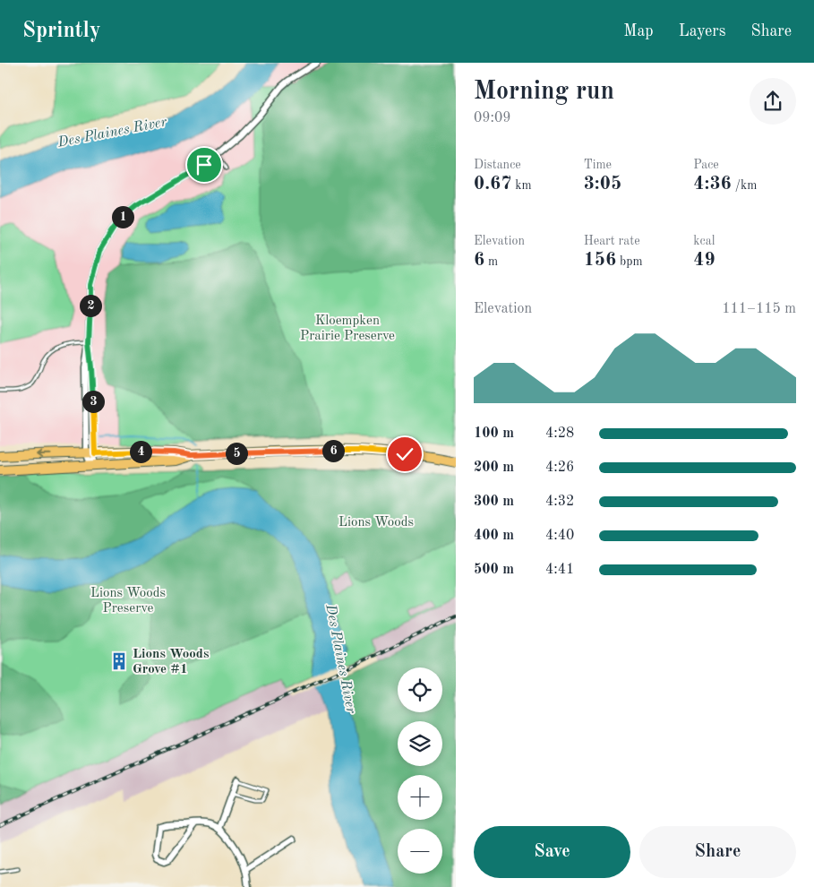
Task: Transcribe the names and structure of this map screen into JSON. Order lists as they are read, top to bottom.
{
  "water": ["Des Plaines River"],
  "parks": ["Kloempken Prairie Preserve", "Lions Woods", "Lions Woods Preserve"],
  "places": {
    "building": ["Lions Woods Grove #1"]
  },
  "page": {
    "header": "Sprintly",
    "nav": ["Map", "Layers", "Share"],
    "heading": ["Morning run", "09:09"],
    "stats": [
      ["Distance", "0.67 km"],
      ["Time", "3:05"],
      ["Pace", "4:36 /km"],
      ["Elevation", "6 m"],
      ["Heart rate", "156 bpm"],
      ["kcal", "49"]
    ],
    "pins": [
      "1",
      "2",
      "3",
      "6",
      "4",
      "5"
    ],
    "chart": ["Elevation", "111–115 m"],
    "list": [
      {
        "name": "100 m",
        "note": "4:28"
      },
      {
        "name": "200 m",
        "note": "4:26"
      },
      {
        "name": "300 m",
        "note": "4:32"
      },
      {
        "name": "400 m",
        "note": "4:40"
      },
      {
        "name": "500 m",
        "note": "4:41"
      }
    ],
    "map_buttons": ["+", "−"],
    "buttons": ["Save", "Share"]
  }
}
